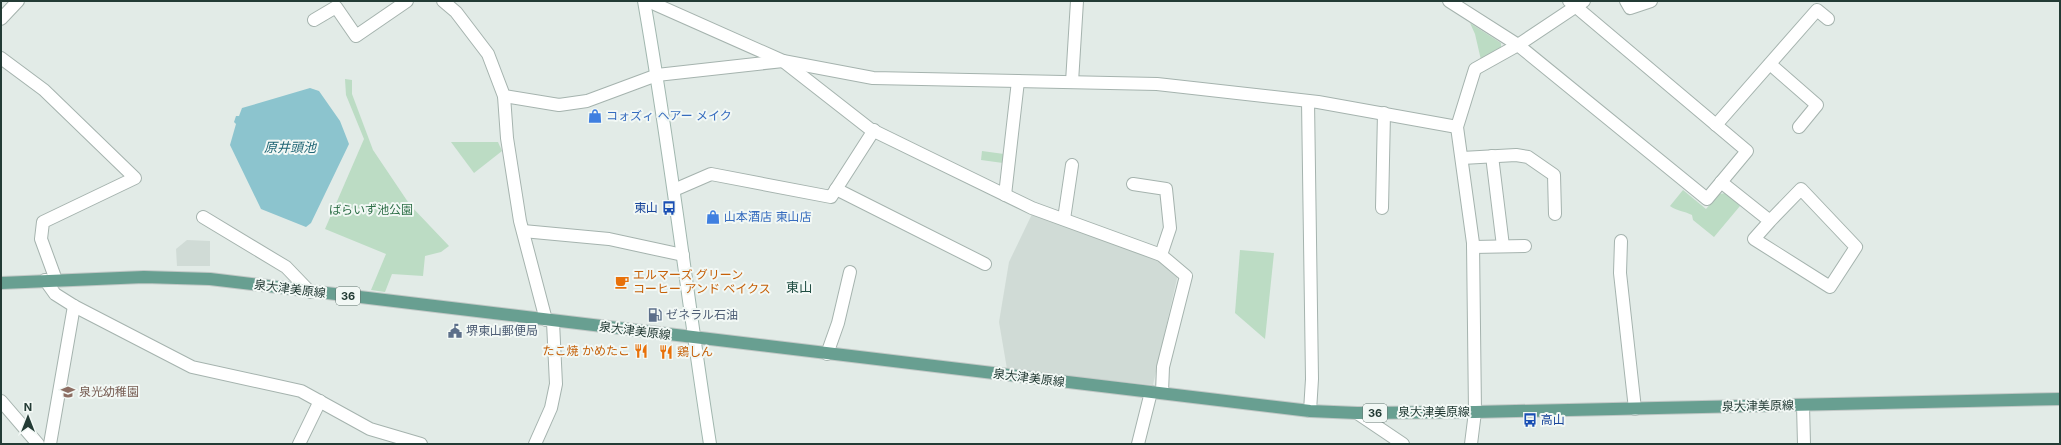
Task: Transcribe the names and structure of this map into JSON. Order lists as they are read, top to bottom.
{
  "streets": {
    "main road": ["泉大津美原線", "36"]
  },
  "districts": ["東山"],
  "water": ["原井頭池"],
  "parks": ["ばらいず池公園"],
  "places": {
    "shop": ["コォズィ ヘアー メイク", "山本酒店 東山店"],
    "bus stop": ["東山", "高山"],
    "cafe": ["エルマーズ グリーン コーヒー アンド ベイクス"],
    "fuel station": ["ゼネラル石油"],
    "public building": ["堺東山郵便局"],
    "restaurant": ["たこ焼 かめたこ", "鶏しん"],
    "school or university": ["泉光幼稚園"]
  },
  "north": "top"
}
